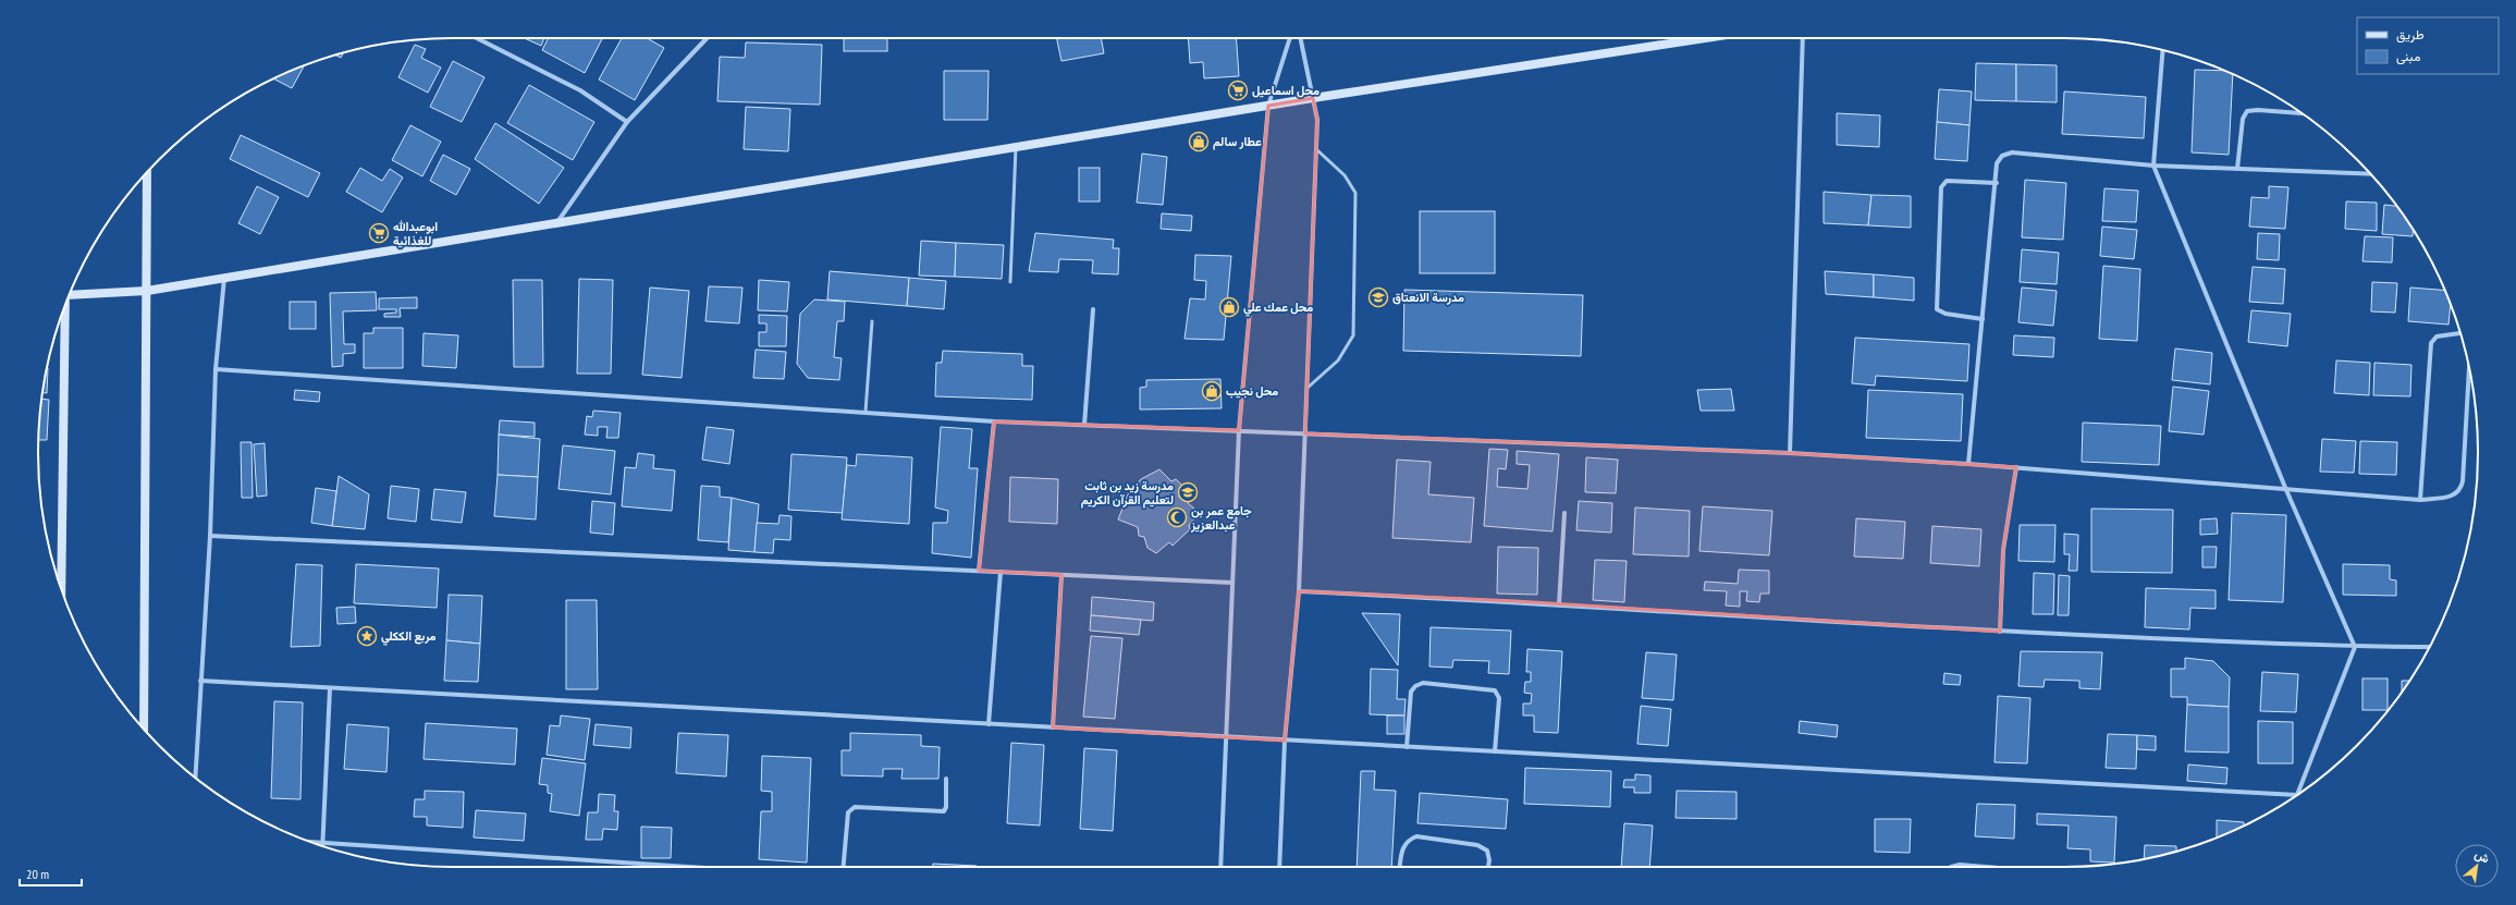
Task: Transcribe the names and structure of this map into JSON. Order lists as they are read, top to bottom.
{
  "places": {
    "supermarket": ["محل اسماعيل", "ابوعبدالله للغذائية"],
    "shop": ["عطار سالم", "محل عمك علي", "محل نجيب"],
    "school or university": ["مدرسة الانعتاق", "مدرسة زيد بن ثابت لتعليم القرآن الكريم"],
    "mosque": ["جامع عمر بن عبدالعزيز"],
    "place": ["مربع الككلي"]
  },
  "legend": ["طريق", "مبنى"],
  "scale_bar": "20 m",
  "north": "top right"
}
